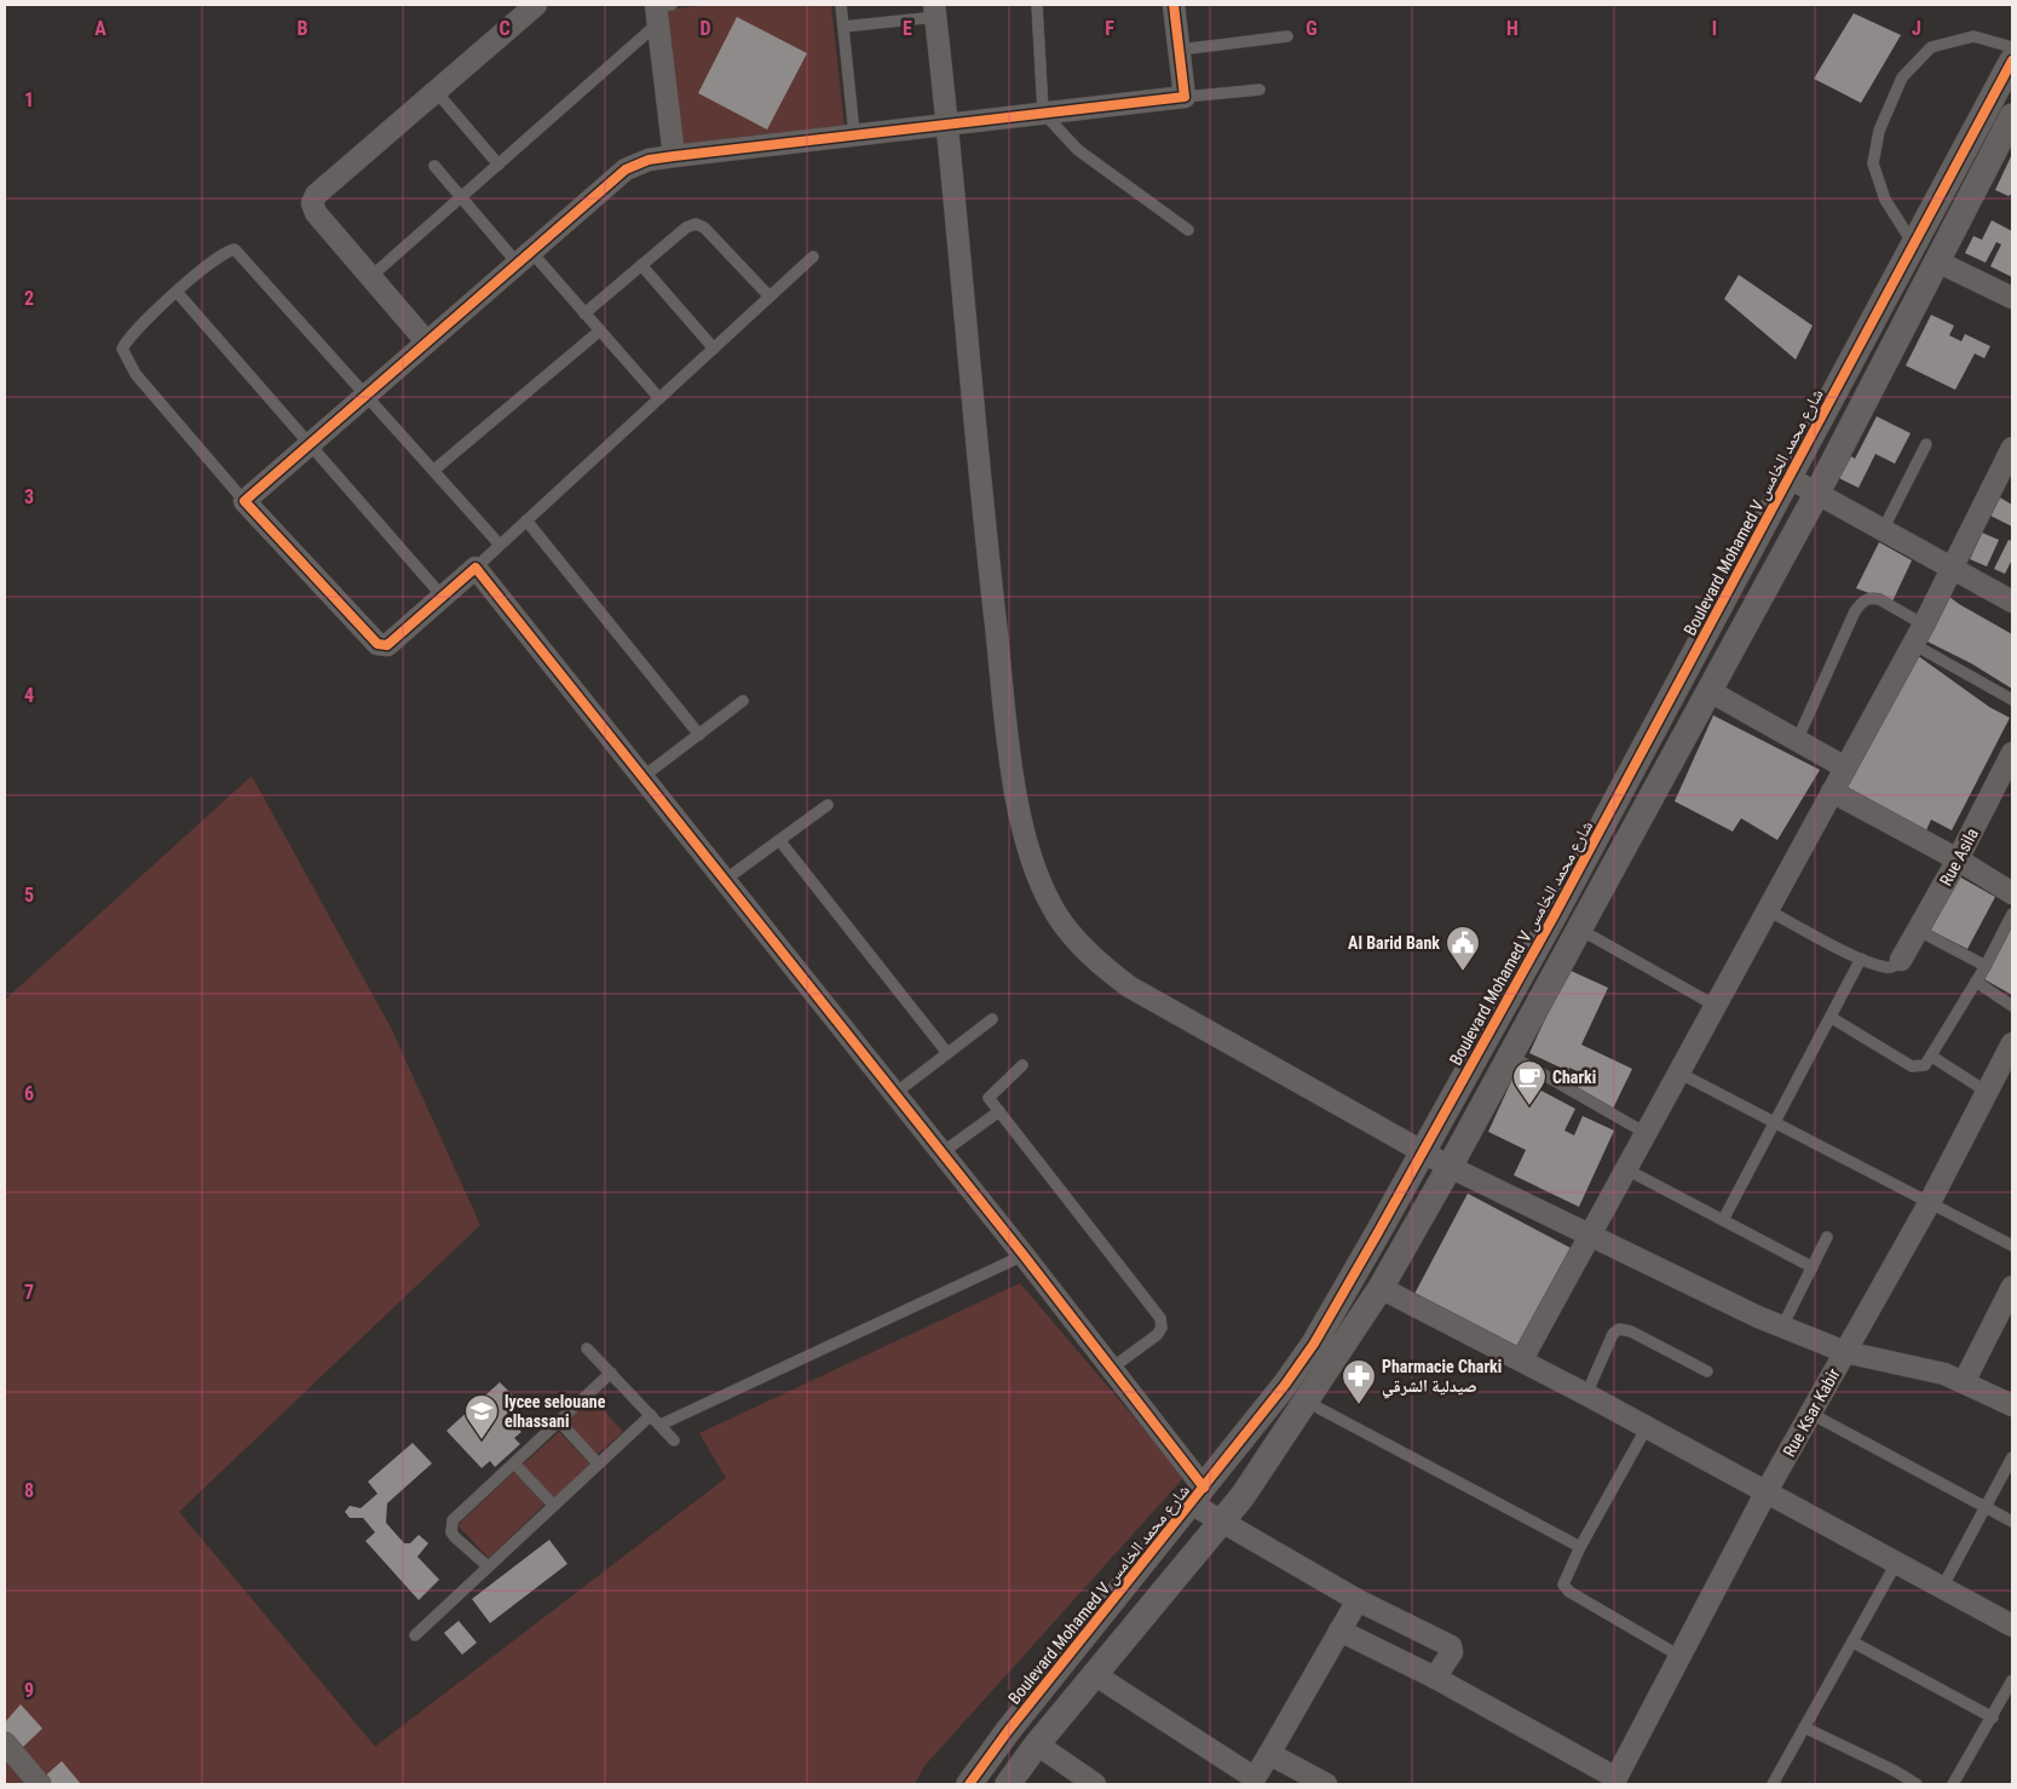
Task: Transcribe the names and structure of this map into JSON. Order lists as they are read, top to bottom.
{
  "streets": {
    "street": ["Boulevard Mohamed V شارع محمد الخامس", "Rue Asila", "Rue Ksar Kabir"]
  },
  "places": {
    "public building": ["Al Barid Bank"],
    "cafe": ["Charki"],
    "pharmacy": ["Pharmacie Charki صيدلية الشرقي"],
    "school or university": ["lycee selouane elhassani"]
  },
  "grid": {
    "columns": [
      "A",
      "B",
      "C",
      "D",
      "E",
      "F",
      "G",
      "H",
      "I",
      "J"
    ],
    "rows": [
      "1",
      "2",
      "3",
      "4",
      "5",
      "6",
      "7",
      "8",
      "9"
    ]
  }
}
